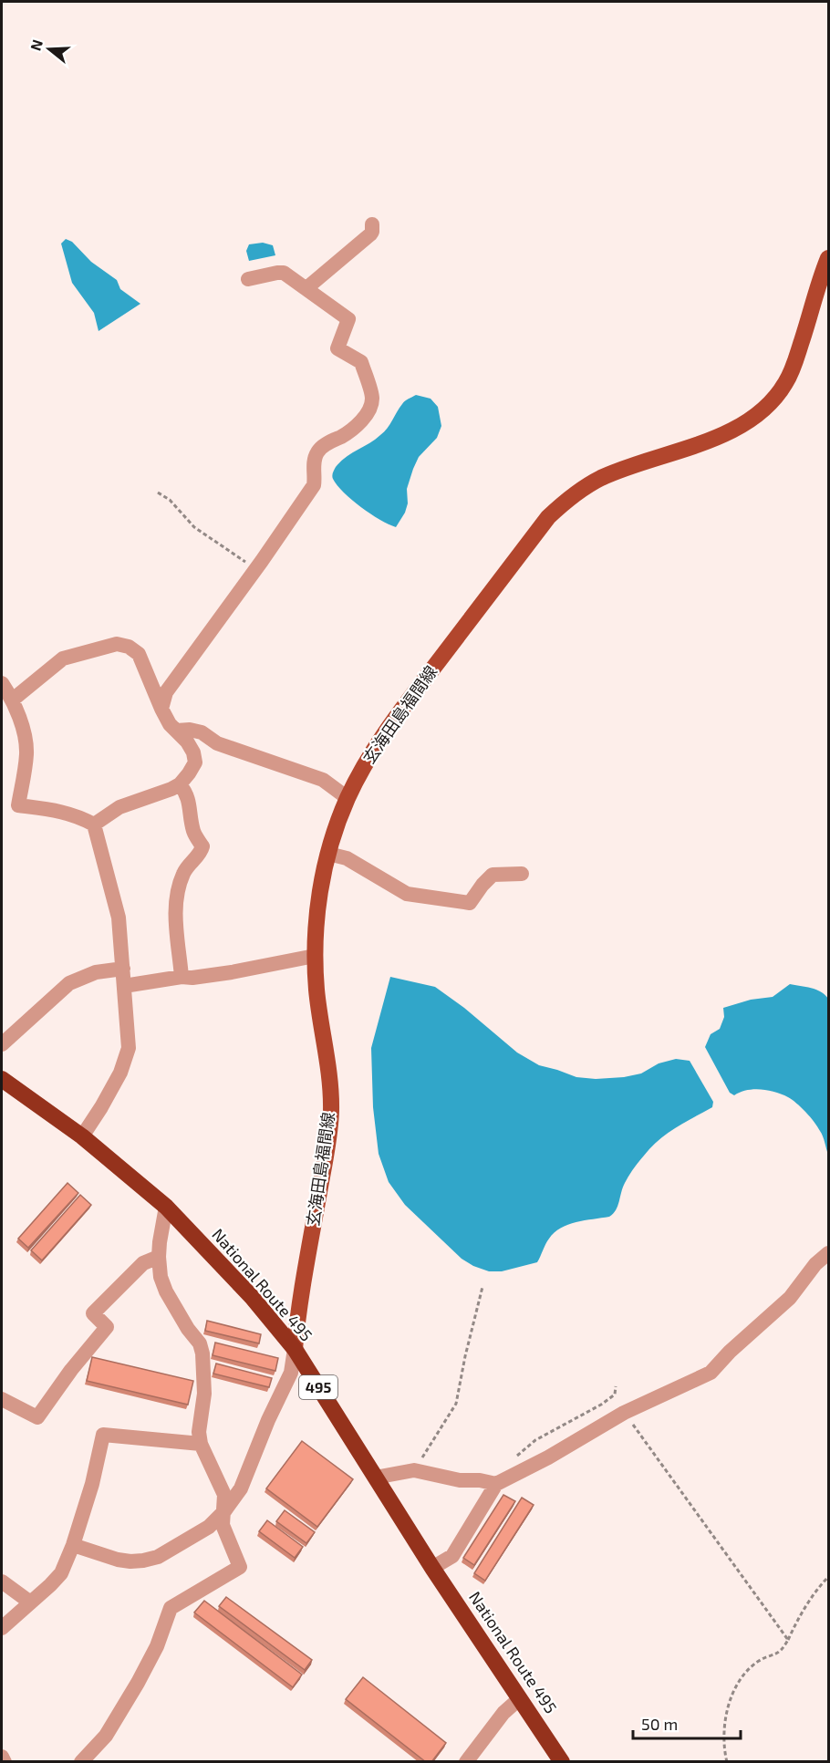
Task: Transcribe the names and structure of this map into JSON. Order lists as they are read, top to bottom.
{
  "streets": {
    "highway": ["National Route 495", "495"],
    "main road": ["玄海田島福間線"]
  },
  "crossings": [
    ["玄海田島福間線", "National Route 495"]
  ],
  "scale_bar": "50 m",
  "north": "left"
}
